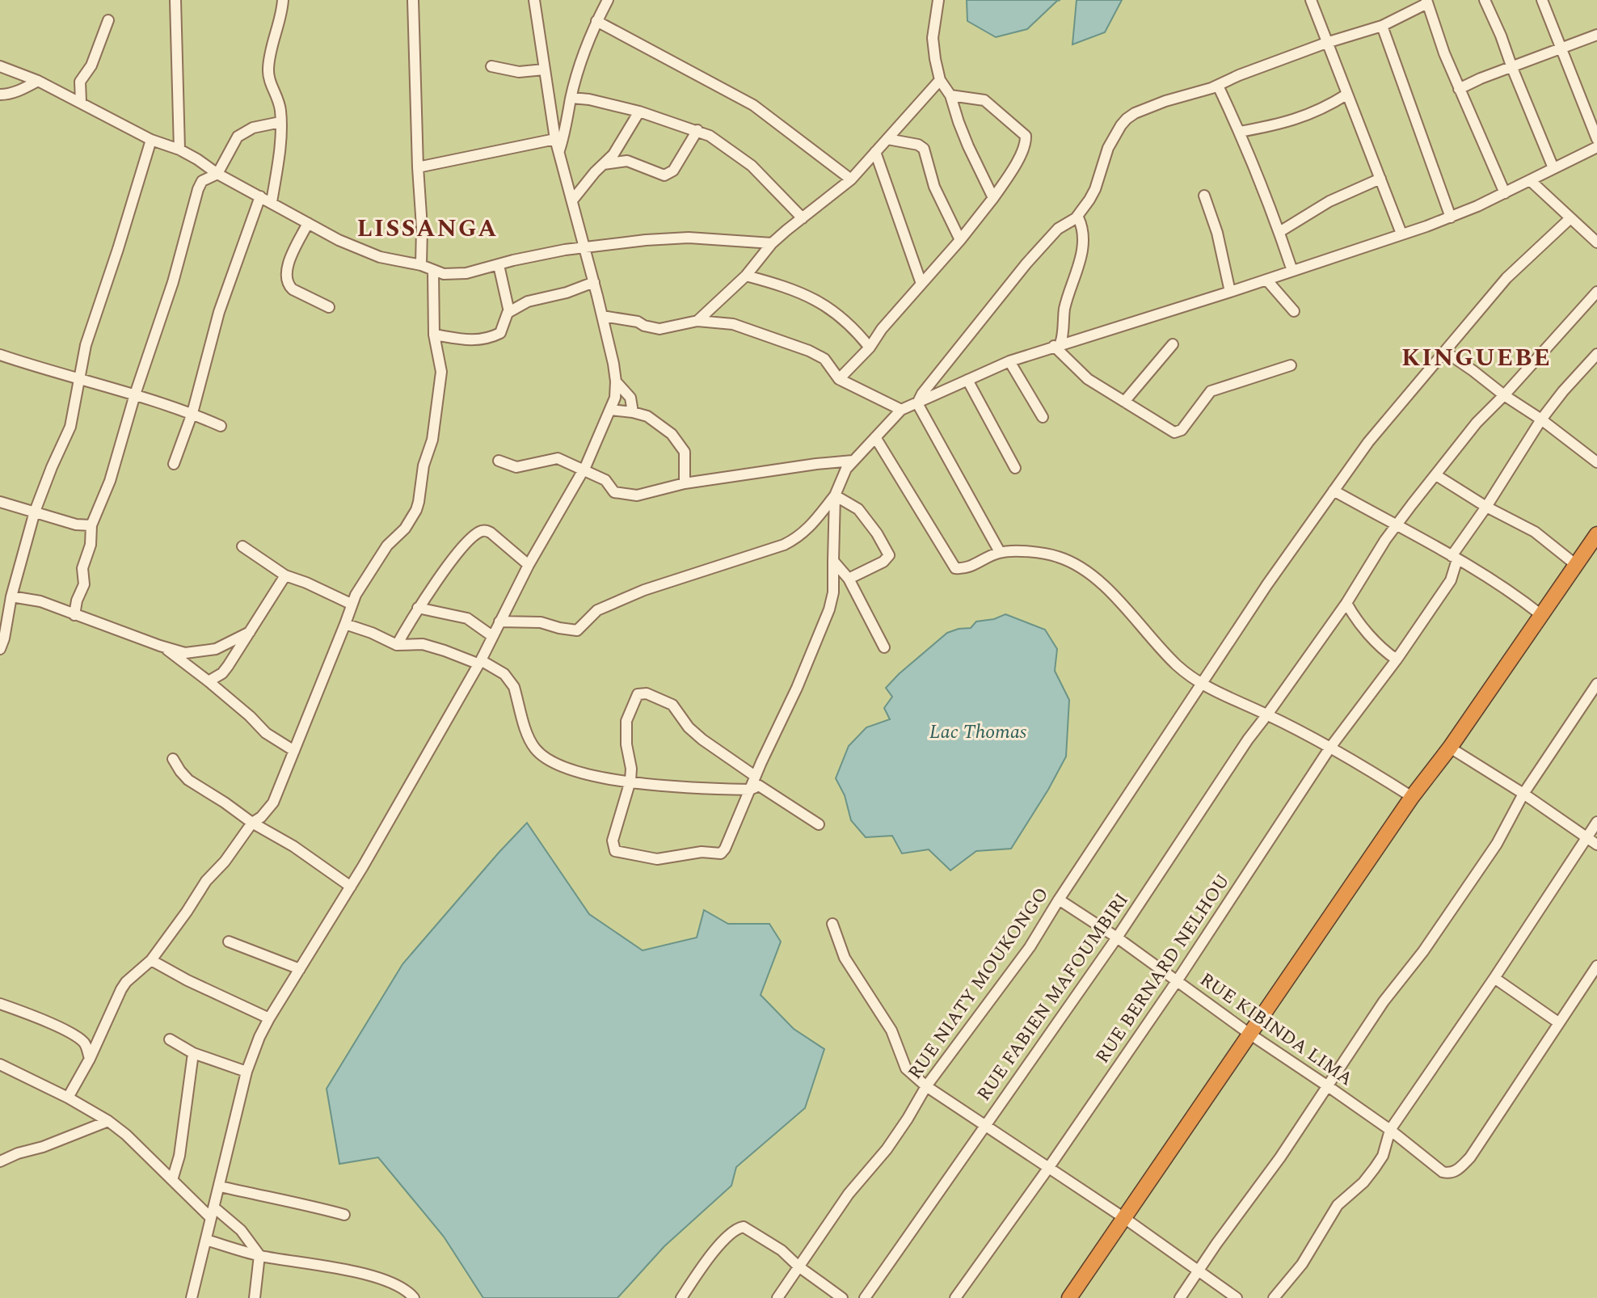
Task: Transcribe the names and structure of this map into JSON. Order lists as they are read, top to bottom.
{
  "streets": {
    "street": [
      "RUE BERNARD NELHOU",
      "RUE NIATY MOUKONGO",
      "RUE FABIEN MAFOUMBIRI",
      "RUE KIBINDA LIMA"
    ]
  },
  "crossings": [
    ["RUE BERNARD NELHOU", "RUE KIBINDA LIMA"],
    ["RUE NIATY MOUKONGO", "RUE KIBINDA LIMA"],
    ["RUE FABIEN MAFOUMBIRI", "RUE KIBINDA LIMA"]
  ],
  "districts": ["LISSANGA", "KINGUEBE"],
  "water": ["Lac Thomas"]
}
